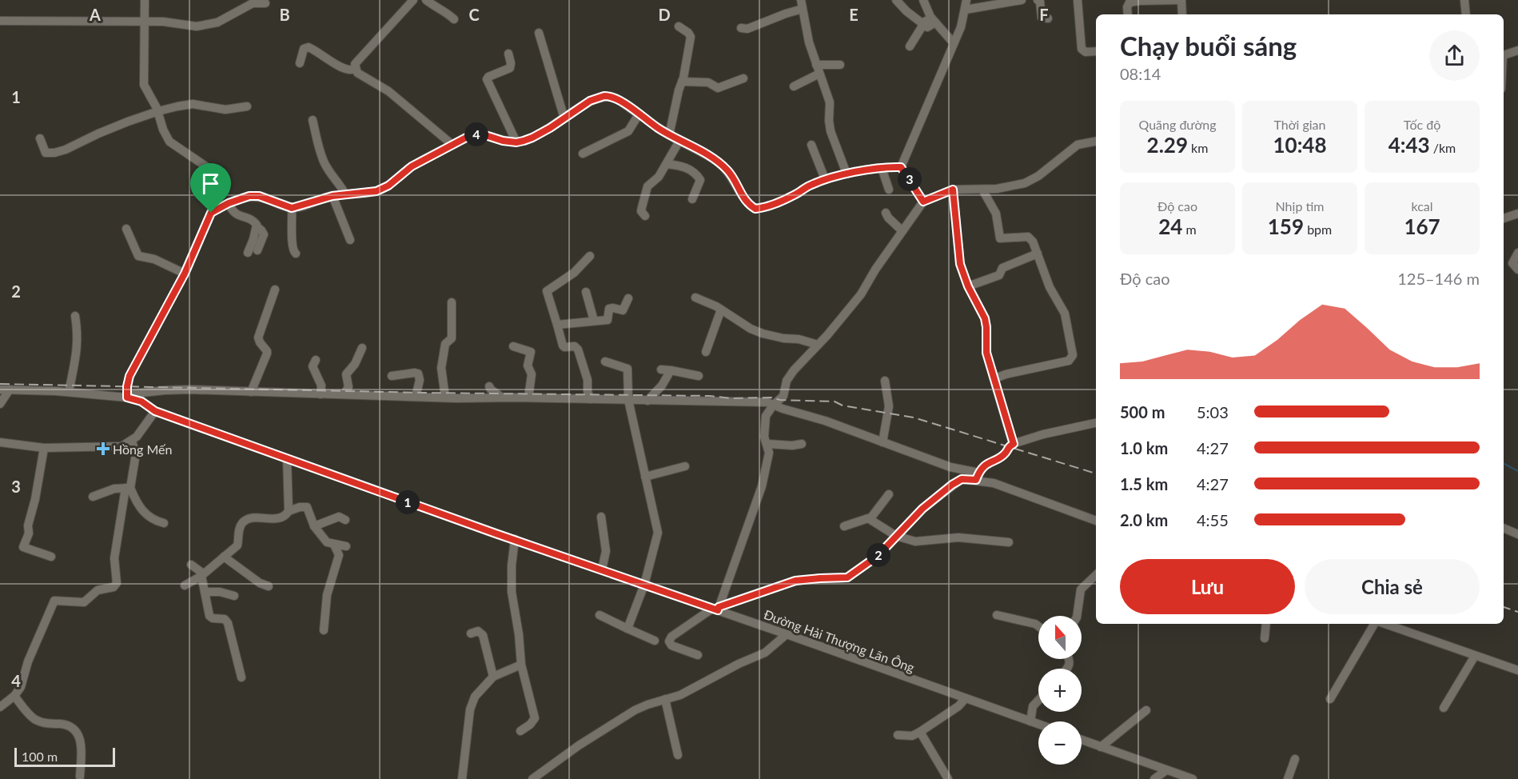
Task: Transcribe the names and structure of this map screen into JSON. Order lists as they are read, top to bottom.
{
  "streets": {
    "street": ["Đường Hải Thượng Lãn Ông"]
  },
  "places": {
    "health": ["Hồng Mến"]
  },
  "scale_bar": "100 m",
  "north": "top",
  "page": {
    "heading": ["Chạy buổi sáng", "08:14"],
    "stats": [
      ["Quãng đường", "2.29 km"],
      ["Thời gian", "10:48"],
      ["Tốc độ", "4:43 /km"],
      ["Độ cao", "24 m"],
      ["Nhịp tim", "159 bpm"],
      ["kcal", "167"]
    ],
    "pins": [
      "4",
      "3",
      "1",
      "2"
    ],
    "chart": ["Độ cao", "125–146 m"],
    "list": [
      {
        "name": "500 m",
        "note": "5:03"
      },
      {
        "name": "1.0 km",
        "note": "4:27"
      },
      {
        "name": "1.5 km",
        "note": "4:27"
      },
      {
        "name": "2.0 km",
        "note": "4:55"
      }
    ],
    "buttons": ["Lưu", "Chia sẻ"],
    "map_buttons": ["+", "−"],
    "scale": "100 m"
  },
  "grid": {
    "columns": [
      "A",
      "B",
      "C",
      "D",
      "E",
      "F"
    ],
    "rows": [
      "1",
      "2",
      "3",
      "4"
    ]
  }
}
